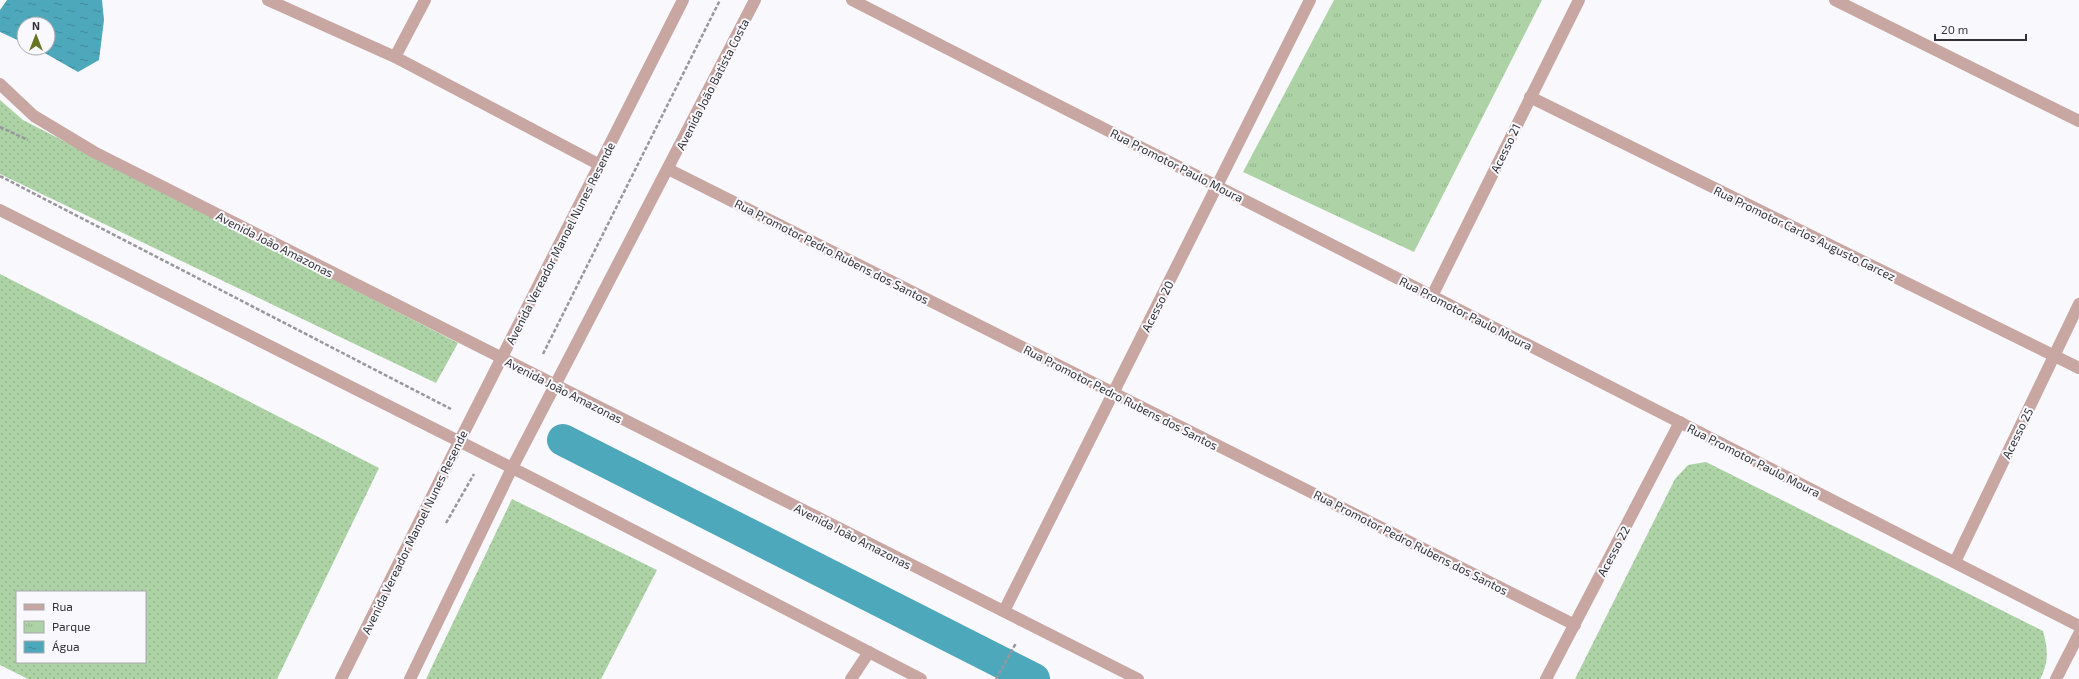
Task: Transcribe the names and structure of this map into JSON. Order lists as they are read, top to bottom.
{
  "streets": {
    "street": [
      "Avenida João Batista Costa",
      "Acesso 21",
      "Rua Promotor Paulo Moura",
      "Rua Promotor Carlos Augusto Garcez",
      "Avenida Vereador Manoel Nunes Resende",
      "Avenida João Amazonas",
      "Rua Promotor Pedro Rubens dos Santos",
      "Acesso 20",
      "Acesso 25",
      "Acesso 22"
    ]
  },
  "crossings": [
    ["Avenida João Batista Costa", "Rua Promotor Pedro Rubens dos Santos"],
    ["Acesso 21", "Rua Promotor Paulo Moura"],
    ["Acesso 21", "Rua Promotor Carlos Augusto Garcez"],
    ["Rua Promotor Paulo Moura", "Acesso 20"],
    ["Rua Promotor Paulo Moura", "Acesso 25"],
    ["Rua Promotor Paulo Moura", "Acesso 22"],
    ["Rua Promotor Carlos Augusto Garcez", "Acesso 25"],
    ["Avenida Vereador Manoel Nunes Resende", "Avenida João Amazonas"],
    ["Avenida João Amazonas", "Acesso 20"],
    ["Rua Promotor Pedro Rubens dos Santos", "Acesso 20"],
    ["Rua Promotor Pedro Rubens dos Santos", "Acesso 22"]
  ],
  "legend": ["Rua", "Parque", "Água"],
  "scale_bar": "20 m",
  "north": "top"
}
